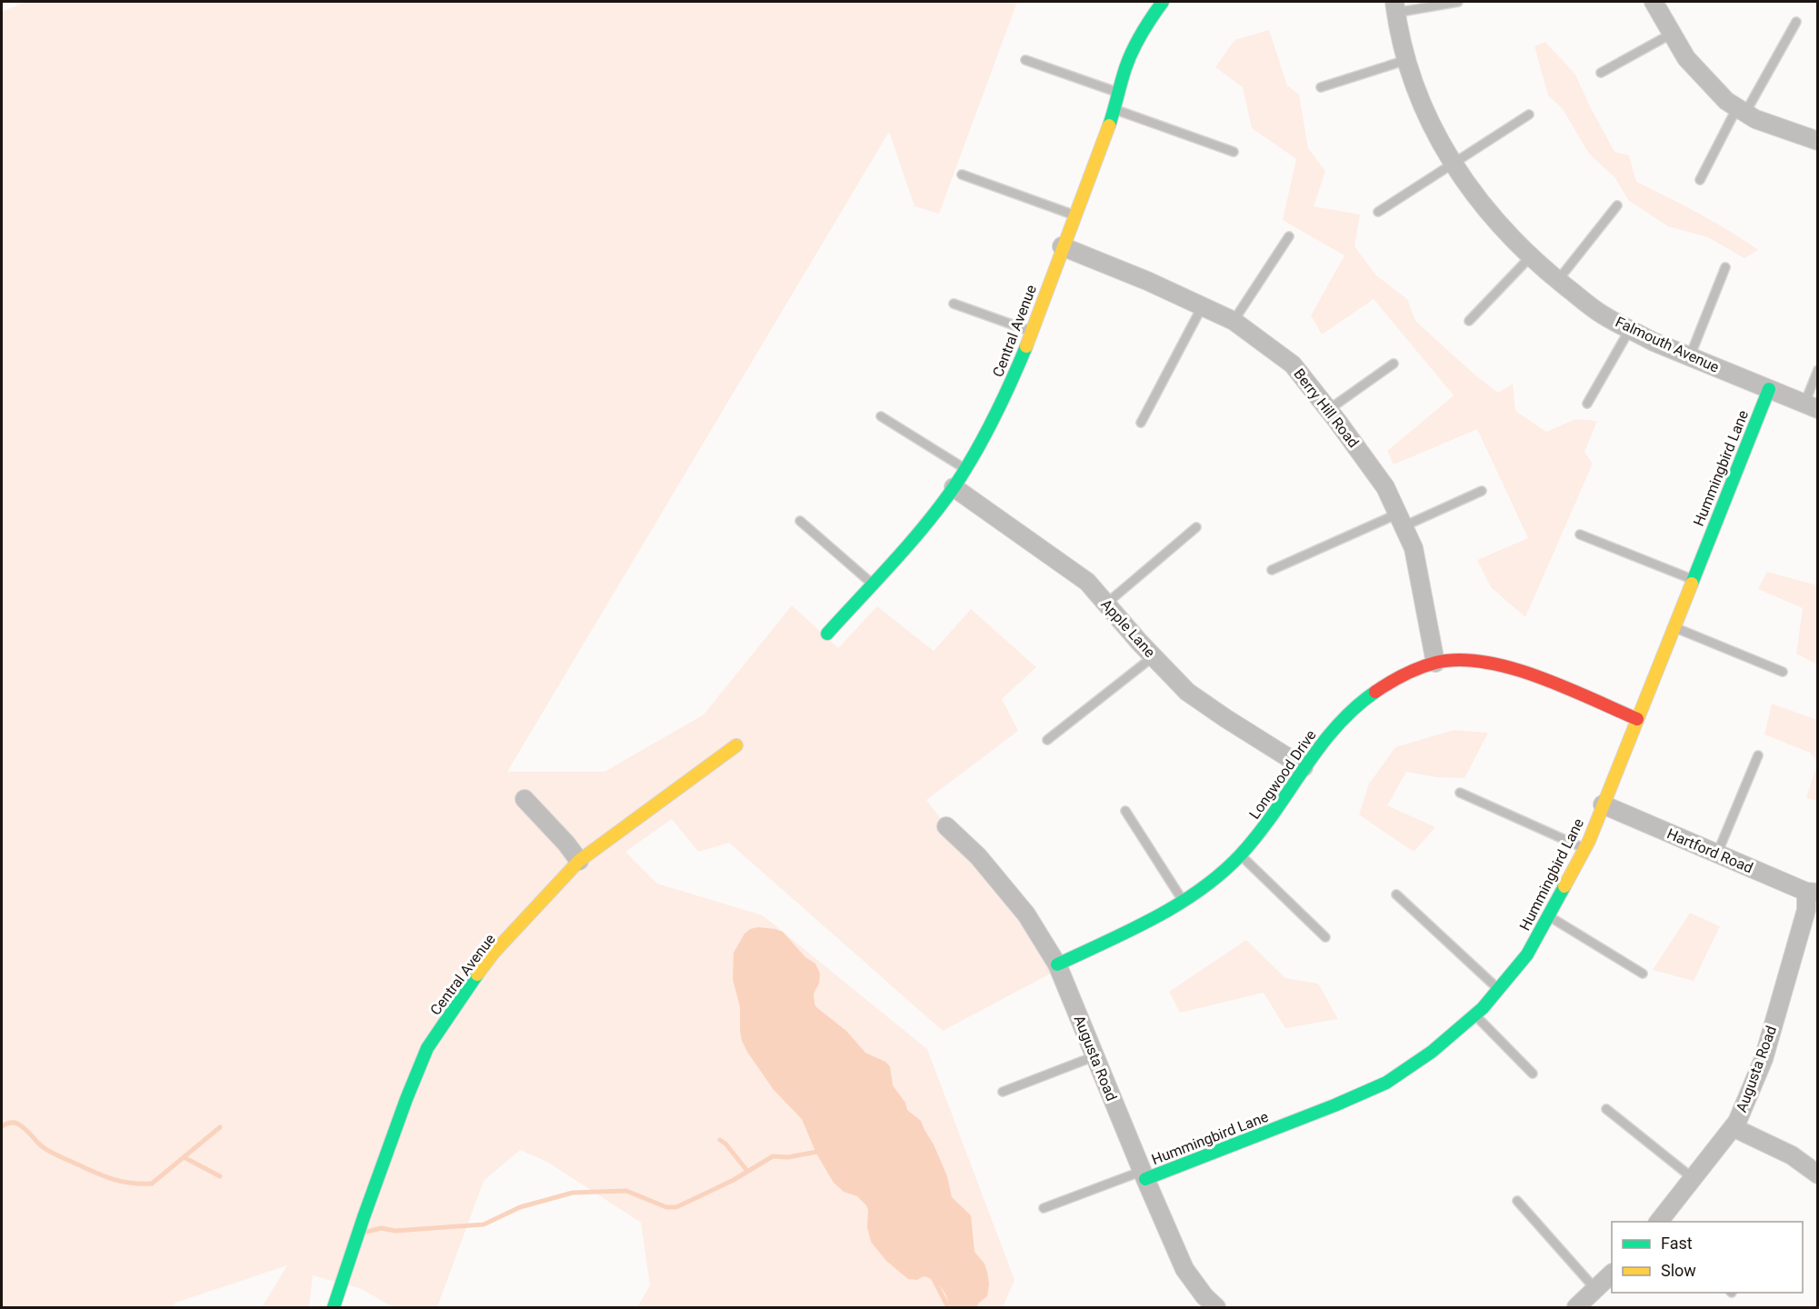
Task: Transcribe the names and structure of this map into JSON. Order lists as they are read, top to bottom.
{
  "streets": {
    "street": [
      "Central Avenue",
      "Falmouth Avenue",
      "Berry Hill Road",
      "Hummingbird Lane",
      "Apple Lane",
      "Longwood Drive",
      "Hartford Road",
      "Augusta Road"
    ]
  },
  "crossings": [
    ["Central Avenue", "Berry Hill Road"],
    ["Central Avenue", "Apple Lane"],
    ["Falmouth Avenue", "Hummingbird Lane"],
    ["Berry Hill Road", "Longwood Drive"],
    ["Hummingbird Lane", "Longwood Drive"],
    ["Hummingbird Lane", "Hartford Road"],
    ["Hummingbird Lane", "Augusta Road"],
    ["Apple Lane", "Longwood Drive"],
    ["Longwood Drive", "Augusta Road"],
    ["Hartford Road", "Augusta Road"]
  ],
  "legend": ["Fast", "Slow"]
}
